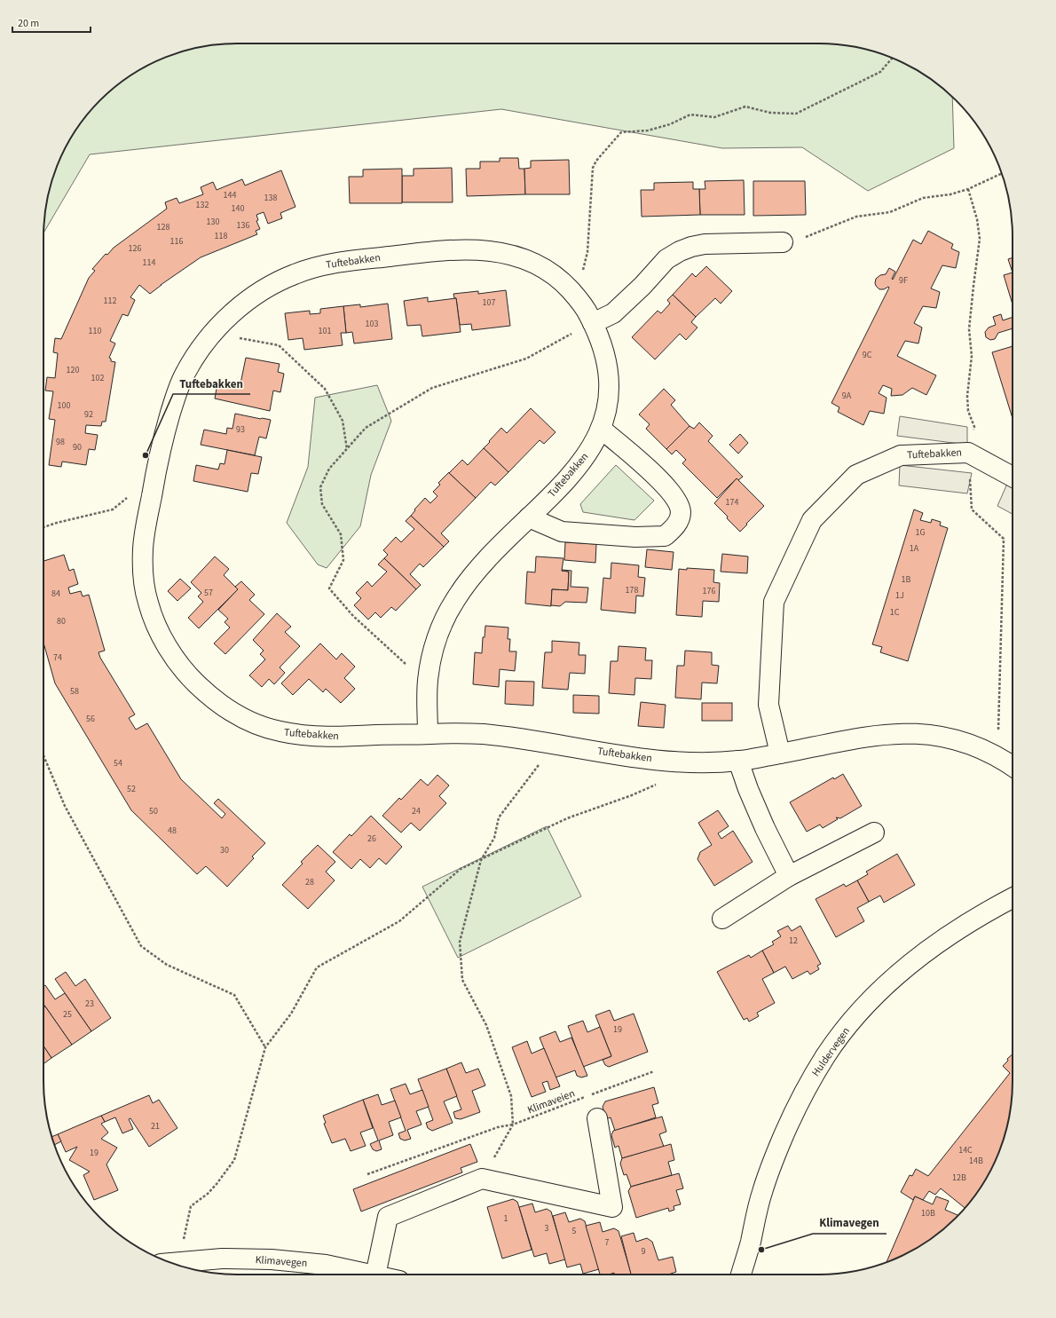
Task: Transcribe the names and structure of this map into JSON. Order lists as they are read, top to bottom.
{
  "streets": {
    "street": ["Tuftebakken", "Huldervegen", "Klimavegen"],
    "path": ["Klimaveien"]
  },
  "places": ["Tuftebakken", "Klimavegen"],
  "house_numbers": [
    "144",
    "138",
    "132",
    "140",
    "130",
    "136",
    "128",
    "118",
    "116",
    "126",
    "114",
    "9F",
    "112",
    "107",
    "103",
    "110",
    "101",
    "9C",
    "120",
    "102",
    "9A",
    "100",
    "92",
    "93",
    "98",
    "90",
    "174",
    "1G",
    "1A",
    "1B",
    "178",
    "176",
    "57",
    "84",
    "1J",
    "1C",
    "80",
    "74",
    "58",
    "56",
    "54",
    "52",
    "50",
    "24",
    "48",
    "26",
    "30",
    "28",
    "12",
    "23",
    "25",
    "19",
    "21",
    "14C",
    "19",
    "14B",
    "12B",
    "10B",
    "1",
    "3",
    "5",
    "7",
    "9"
  ],
  "scale_bar": "20 m"
}
